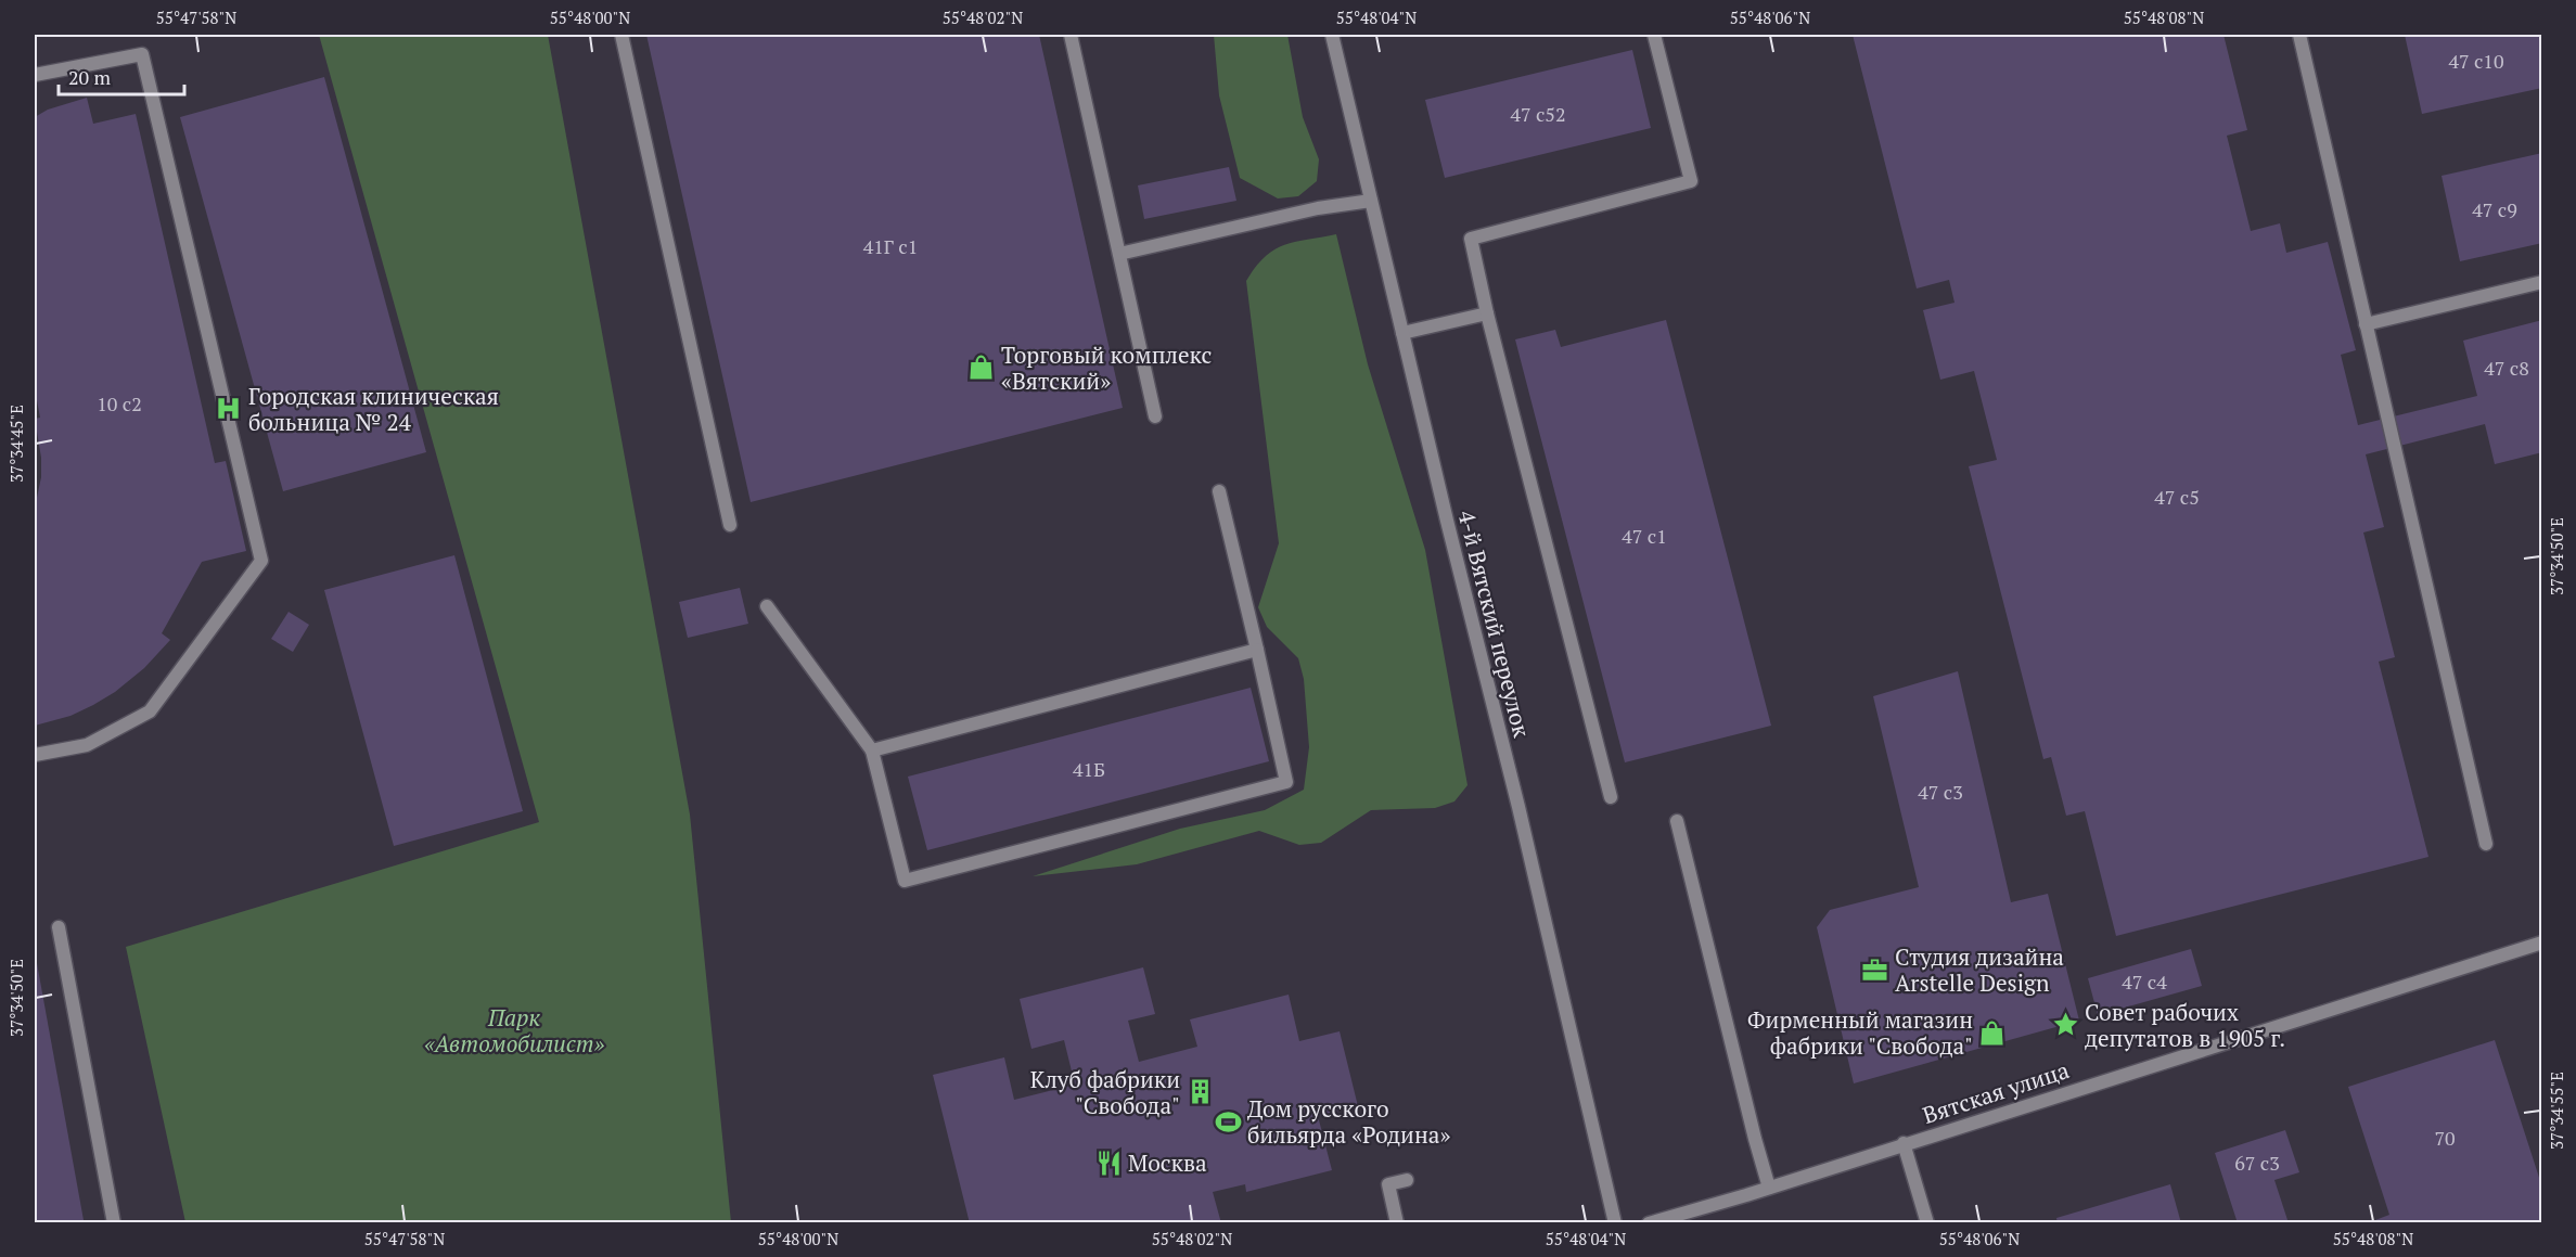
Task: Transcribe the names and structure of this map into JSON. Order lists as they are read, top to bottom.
{
  "streets": {
    "street": ["4-й Вятский переулок", "Вятская улица"]
  },
  "parks": ["Парк «Автомобилист»"],
  "places": {
    "shop": ["Торговый комплекс «Вятский»", "Фирменный магазин фабрики \"Свобода\""],
    "hospital": ["Городская клиническая больница № 24"],
    "office": ["Студия дизайна Arstelle Design"],
    "place": ["Совет рабочих депутатов в 1905 г."],
    "building": ["Клуб фабрики \"Свобода\""],
    "sports": ["Дом русского бильярда «Родина»"],
    "restaurant": ["Москва"]
  },
  "house_numbers": [
    "47 с10",
    "47 с52",
    "47 с9",
    "41Г с1",
    "47 с8",
    "10 с2",
    "47 с5",
    "47 с1",
    "41Б",
    "47 с3",
    "47 с4",
    "70",
    "67 с3"
  ],
  "scale_bar": "20 m",
  "coordinates": [
    "55°47'58\"N",
    "55°48'00\"N",
    "55°48'02\"N",
    "55°48'04\"N",
    "55°48'06\"N",
    "55°48'08\"N",
    "37°34'45\"E",
    "37°34'50\"E",
    "37°34'55\"E"
  ]
}
